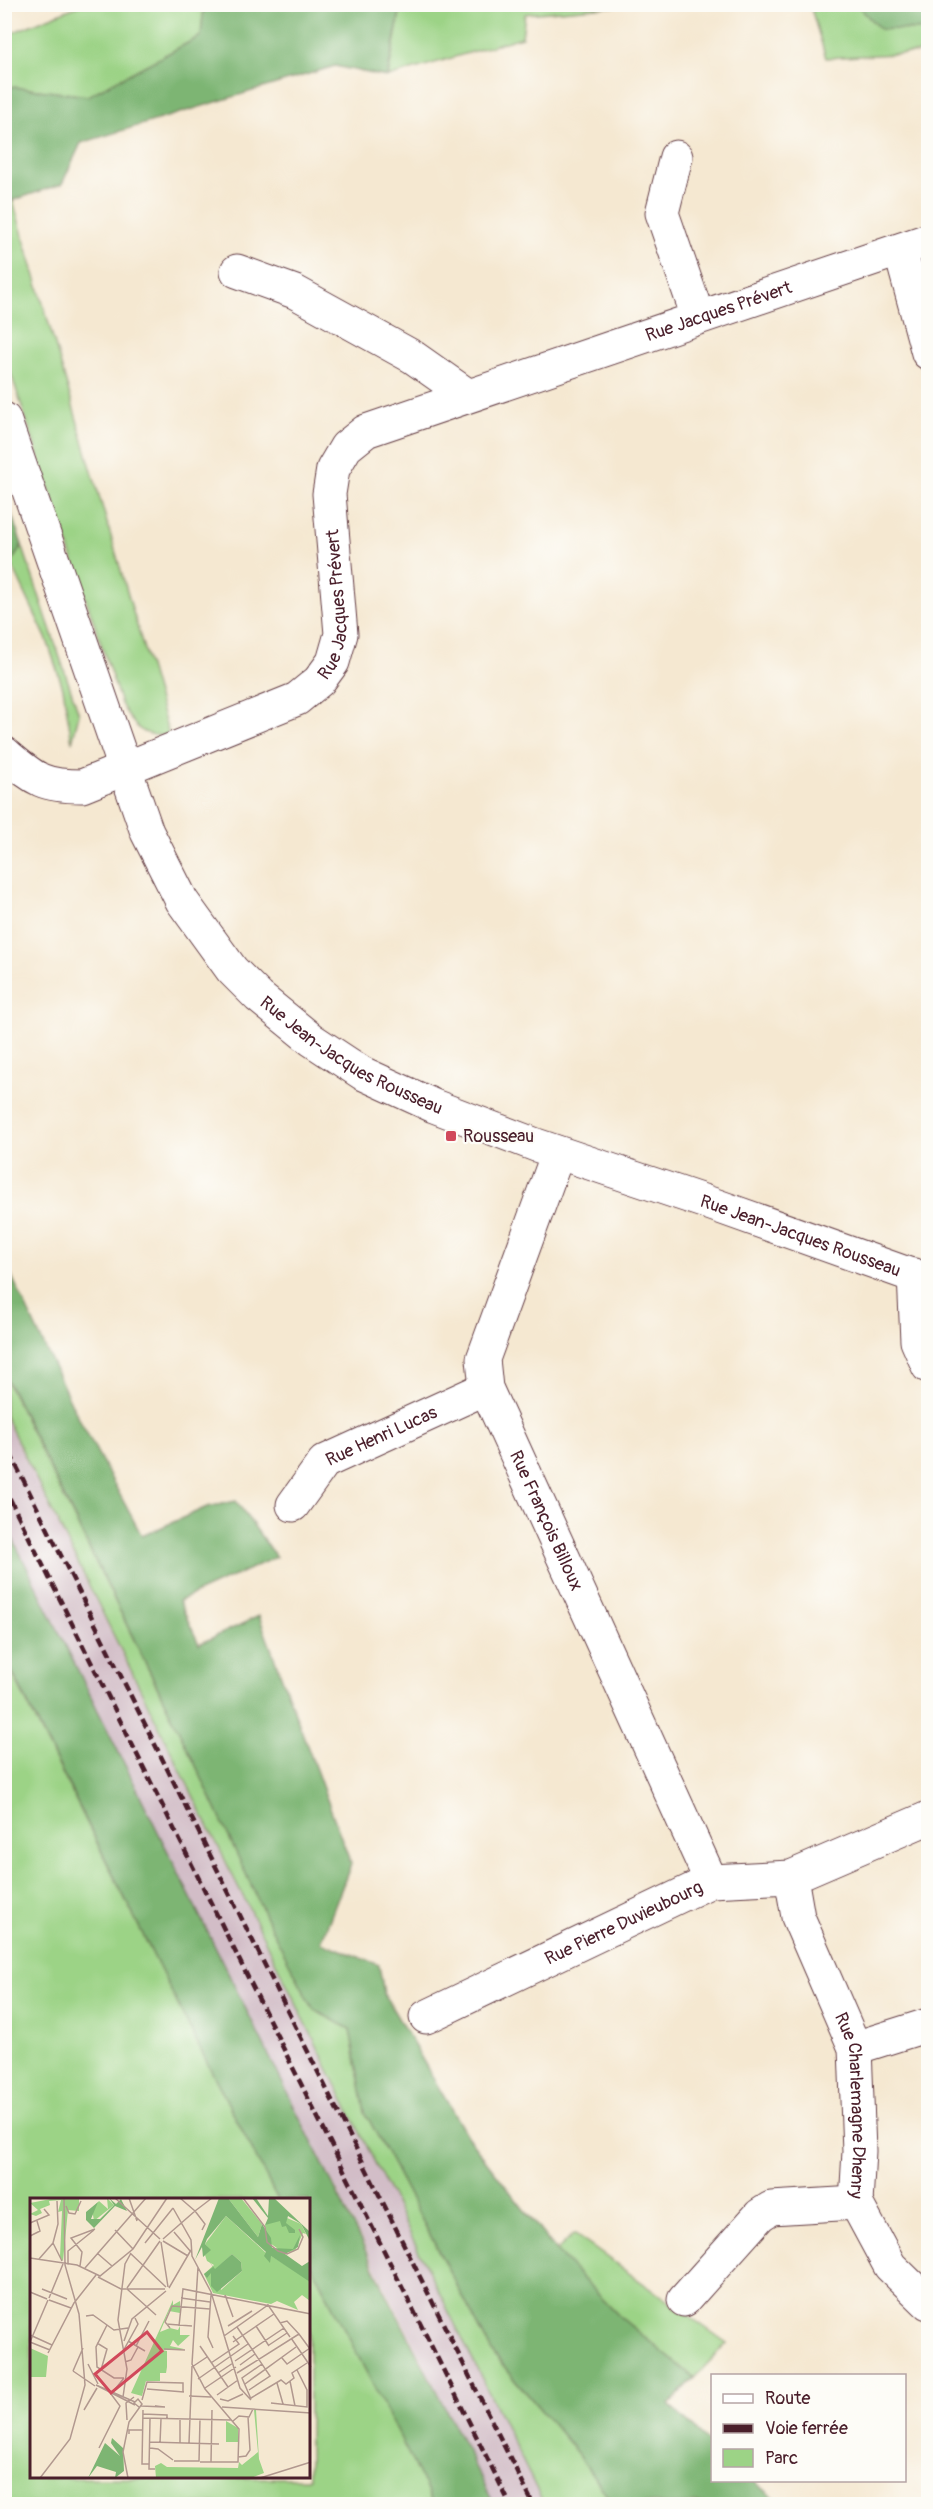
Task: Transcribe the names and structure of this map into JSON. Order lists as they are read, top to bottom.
{
  "streets": {
    "street": [
      "Rue Jacques Prévert",
      "Rue Jean-Jacques Rousseau",
      "Rue Henri Lucas",
      "Rue François Billoux",
      "Rue Pierre Duvieubourg",
      "Rue Charlemagne Dhenry"
    ]
  },
  "crossings": [
    ["Rue Jacques Prévert", "Rue Jean-Jacques Rousseau"],
    ["Rue Jean-Jacques Rousseau", "Rue François Billoux"],
    ["Rue Henri Lucas", "Rue François Billoux"],
    ["Rue François Billoux", "Rue Pierre Duvieubourg"],
    ["Rue Pierre Duvieubourg", "Rue Charlemagne Dhenry"]
  ],
  "places": {
    "transit": ["Rousseau"]
  },
  "legend": ["Route", "Voie ferrée", "Parc"]
}
